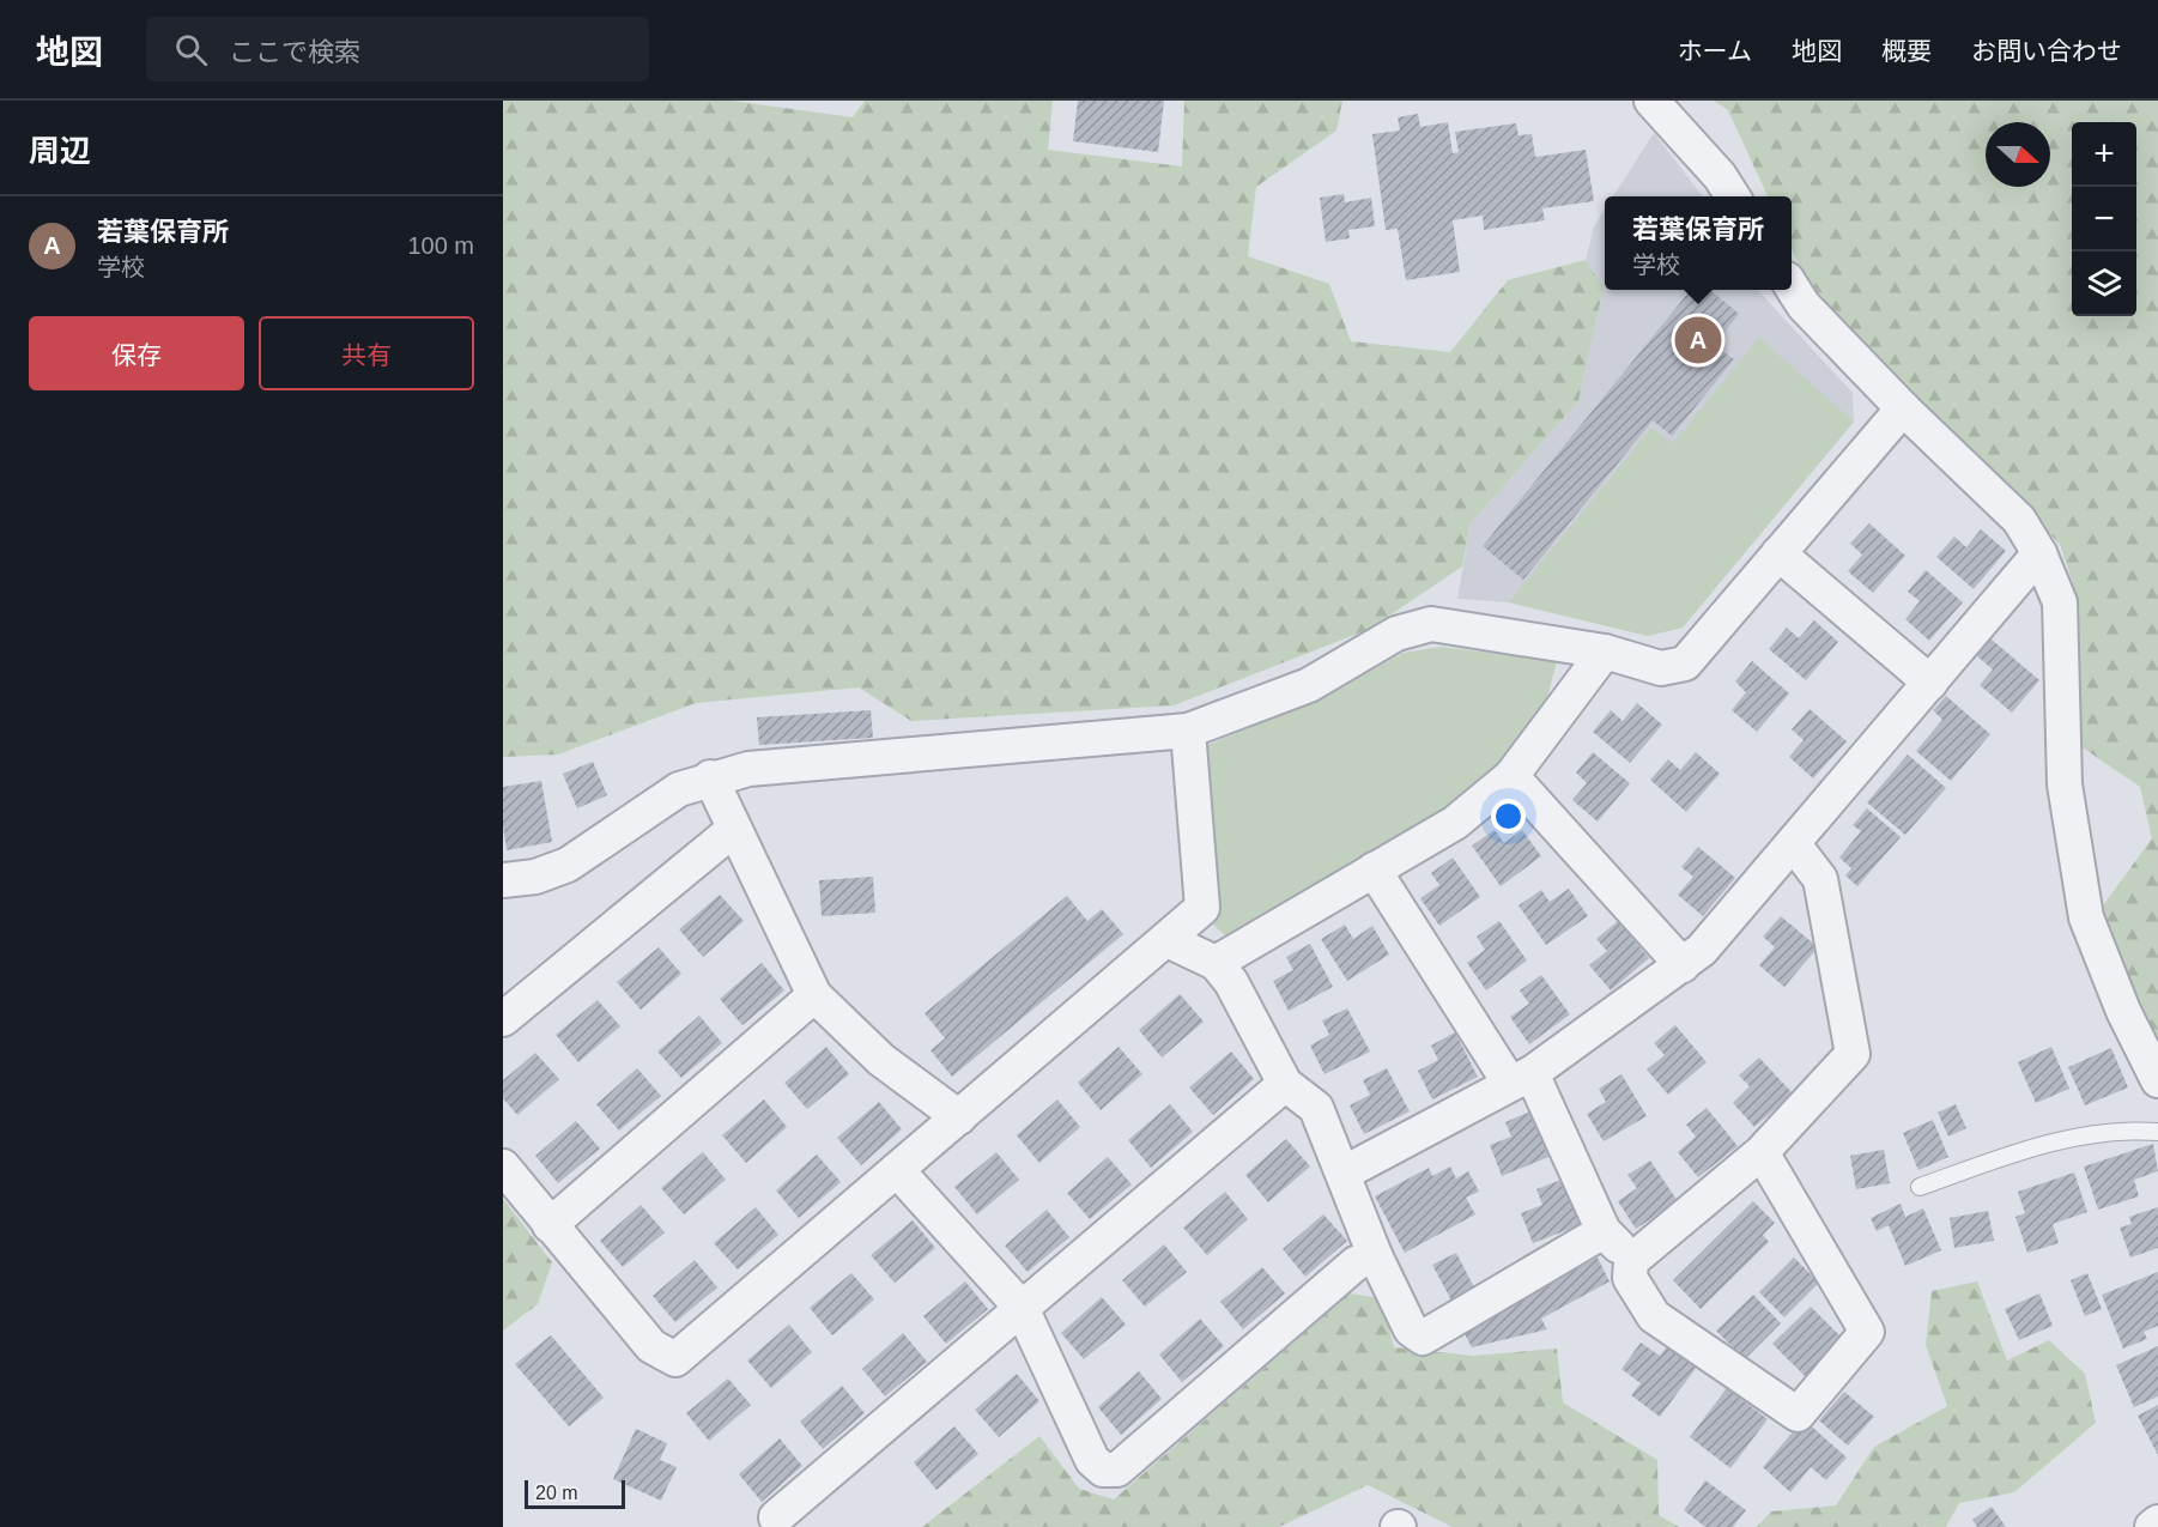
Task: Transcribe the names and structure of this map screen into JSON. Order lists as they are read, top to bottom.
{
  "scale_bar": "20 m",
  "north": "right",
  "page": {
    "header": "地図",
    "search": "ここで検索",
    "nav": [
      "ホーム",
      "地図",
      "概要",
      "お問い合わせ"
    ],
    "heading": "周辺",
    "map_buttons": ["+", "−"],
    "list": [
      {
        "mark": "A",
        "name": "若葉保育所",
        "note": "学校",
        "value": "100 m"
      }
    ],
    "popup": ["若葉保育所", "学校"],
    "buttons": ["保存", "共有"],
    "pins": "A",
    "scale": "20 m"
  }
}
